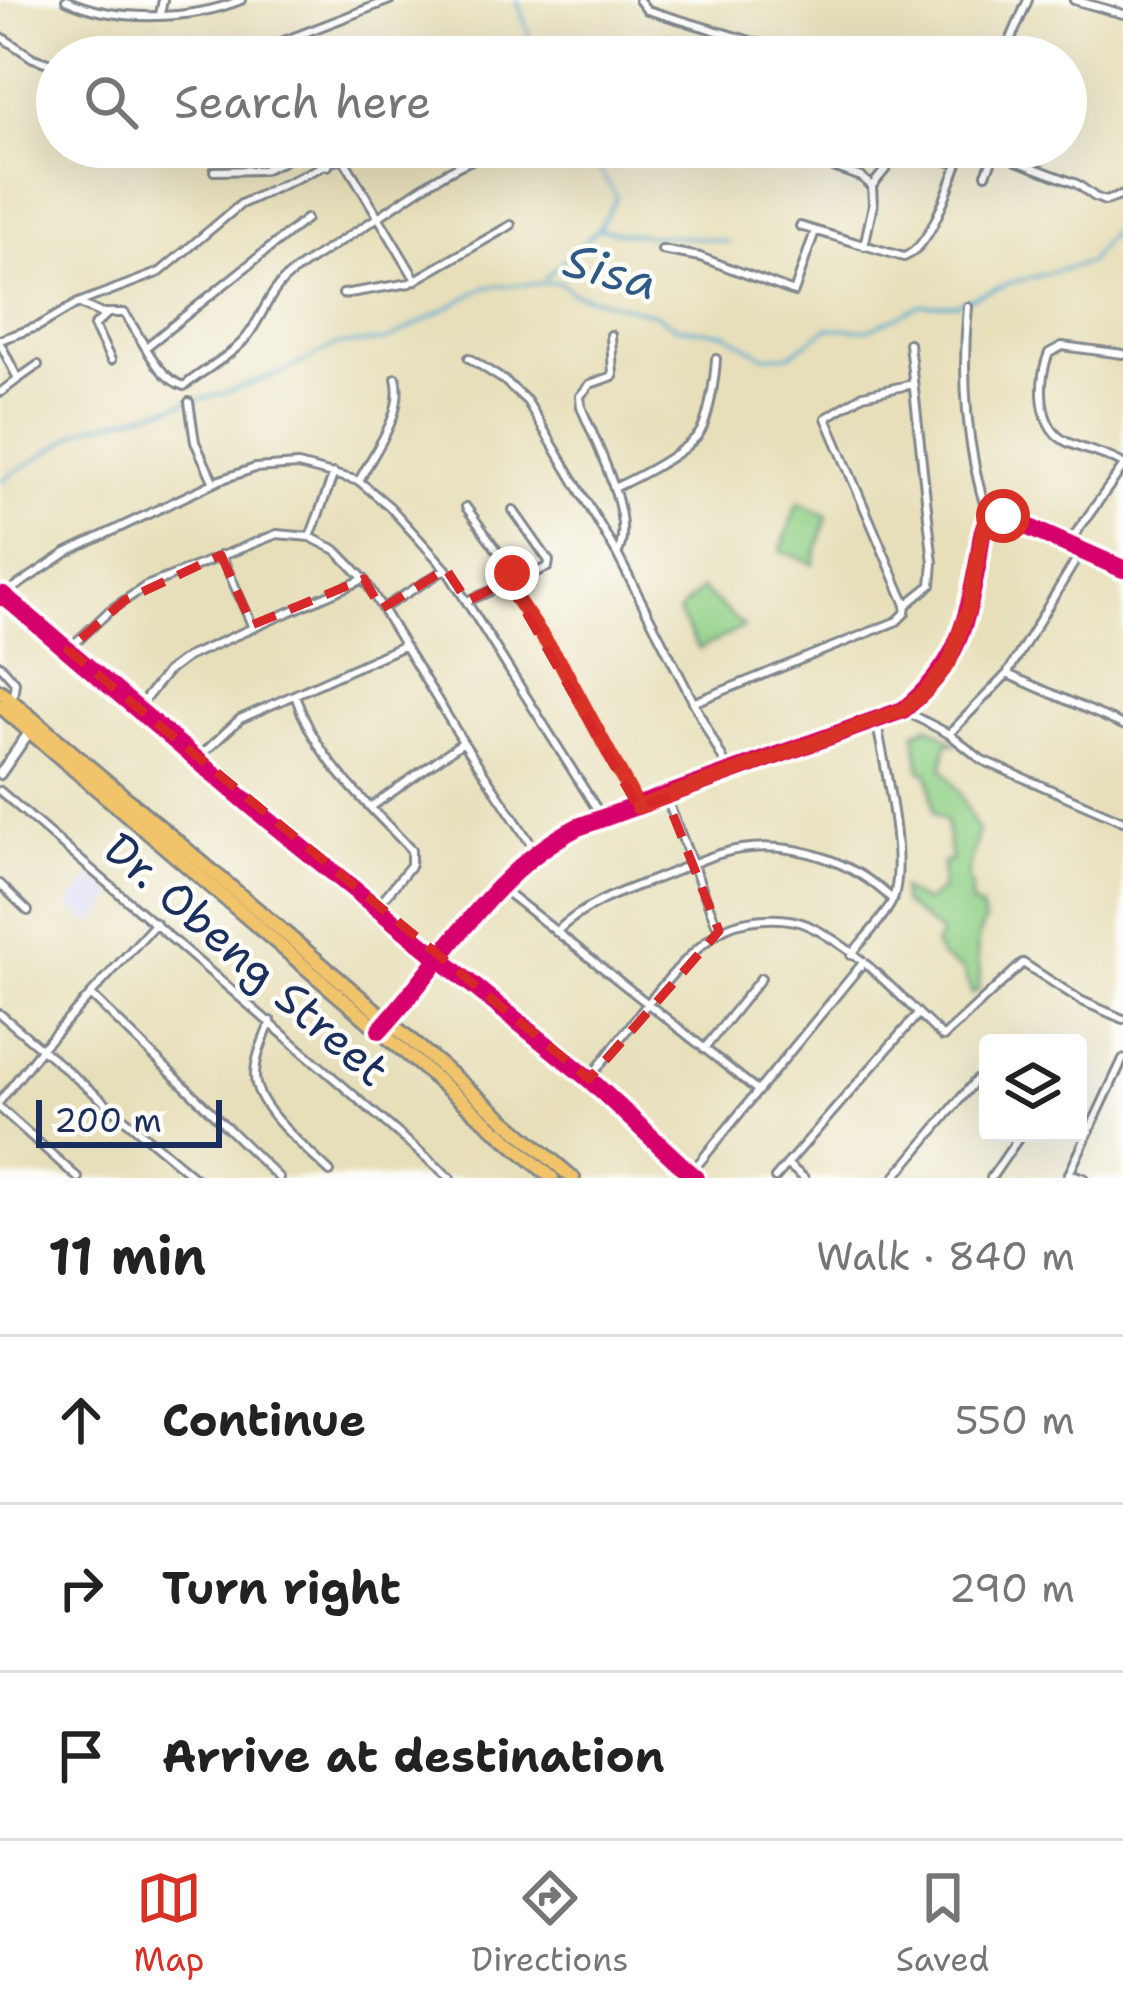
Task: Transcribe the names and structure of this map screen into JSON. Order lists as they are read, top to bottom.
{
  "streets": {
    "street": ["Dr. Obeng Street"]
  },
  "water": ["Sisa"],
  "scale_bar": "200 m",
  "page": {
    "search": "Search here",
    "scale": "200 m",
    "heading": ["11 min", "Walk · 840 m"],
    "list": [
      ["Continue", "550 m"],
      ["Turn right", "290 m"],
      "Arrive at destination"
    ],
    "nav": ["Map", "Directions", "Saved"]
  }
}
